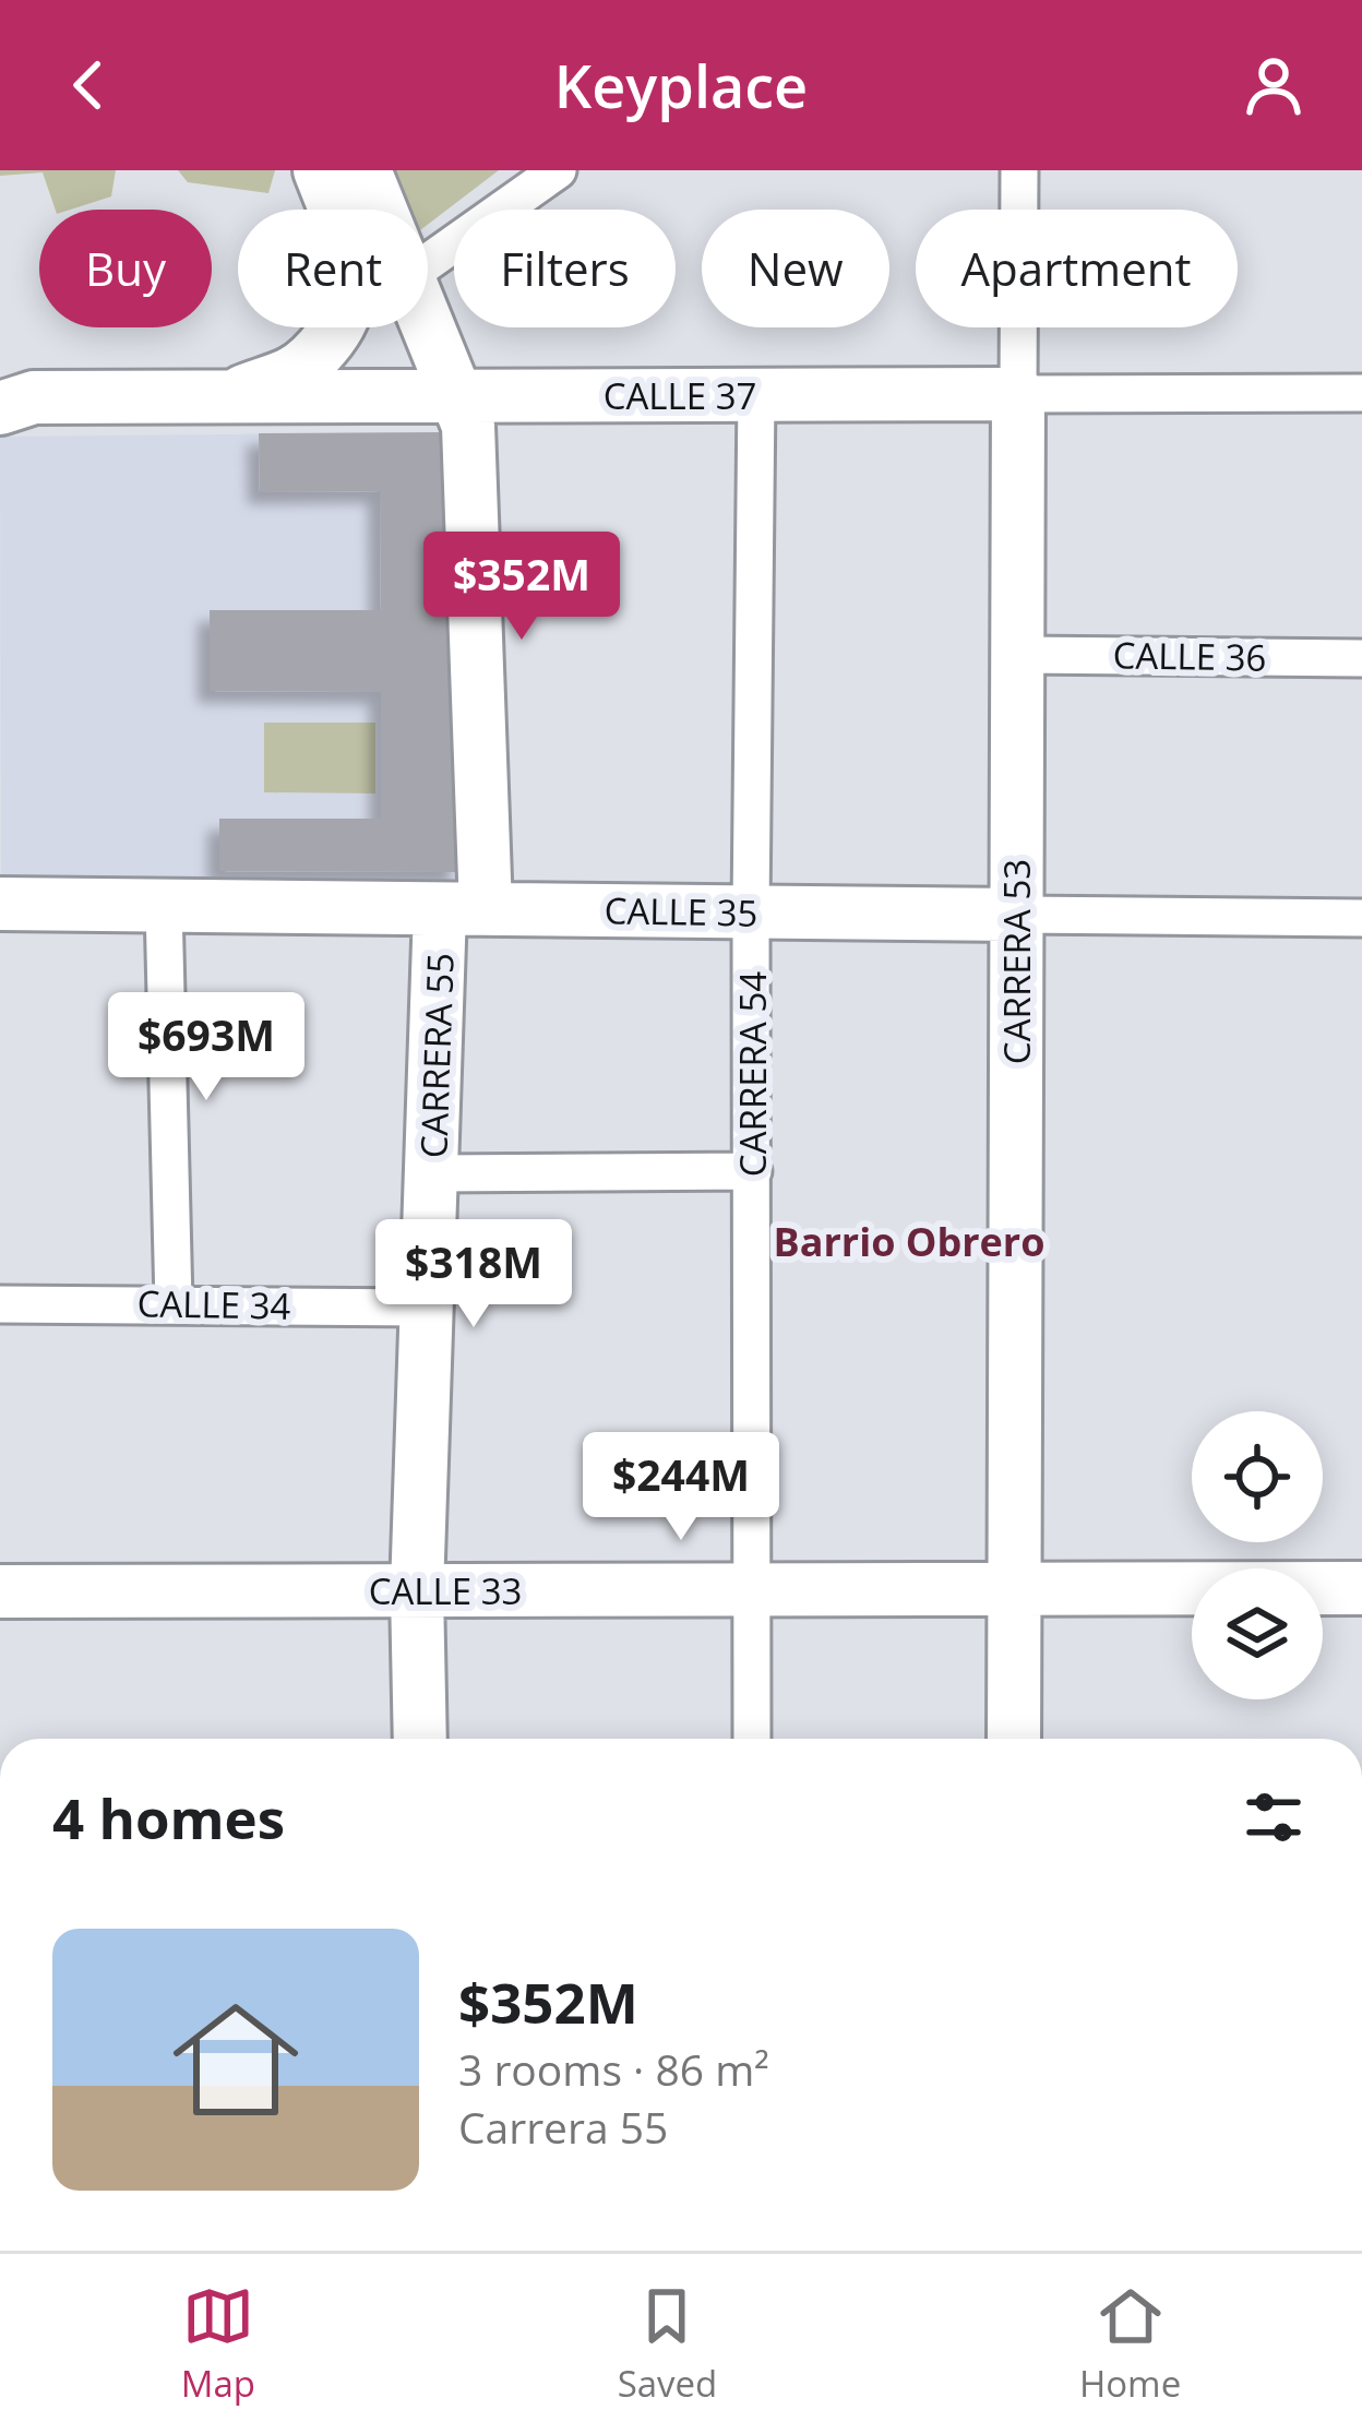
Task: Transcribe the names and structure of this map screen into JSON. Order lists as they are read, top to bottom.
{
  "streets": {
    "street": [
      "CALLE 37",
      "CALLE 36",
      "CALLE 35",
      "CARRERA 53",
      "CARRERA 55",
      "CARRERA 54",
      "CALLE 34",
      "CALLE 33"
    ]
  },
  "crossings": [
    ["CALLE 37", "CARRERA 53"],
    ["CALLE 37", "CARRERA 55"],
    ["CALLE 37", "CARRERA 54"],
    ["CALLE 36", "CARRERA 53"],
    ["CALLE 35", "CARRERA 53"],
    ["CALLE 35", "CARRERA 55"],
    ["CALLE 35", "CARRERA 54"],
    ["CARRERA 53", "CALLE 33"],
    ["CARRERA 55", "CALLE 34"],
    ["CARRERA 55", "CALLE 33"],
    ["CARRERA 54", "CALLE 33"]
  ],
  "districts": ["Barrio Obrero"],
  "page": {
    "header": "Keyplace",
    "chip": [
      "Buy",
      "Rent",
      "Filters",
      "New",
      "Apartment"
    ],
    "price": [
      "$352M",
      "$693M",
      "$318M",
      "$244M"
    ],
    "heading": "4 homes",
    "list": [
      {
        "name": "$352M",
        "note": "3 rooms · 86 m² · Carrera 55"
      }
    ],
    "tabs": ["Map", "Saved", "Home"]
  }
}
